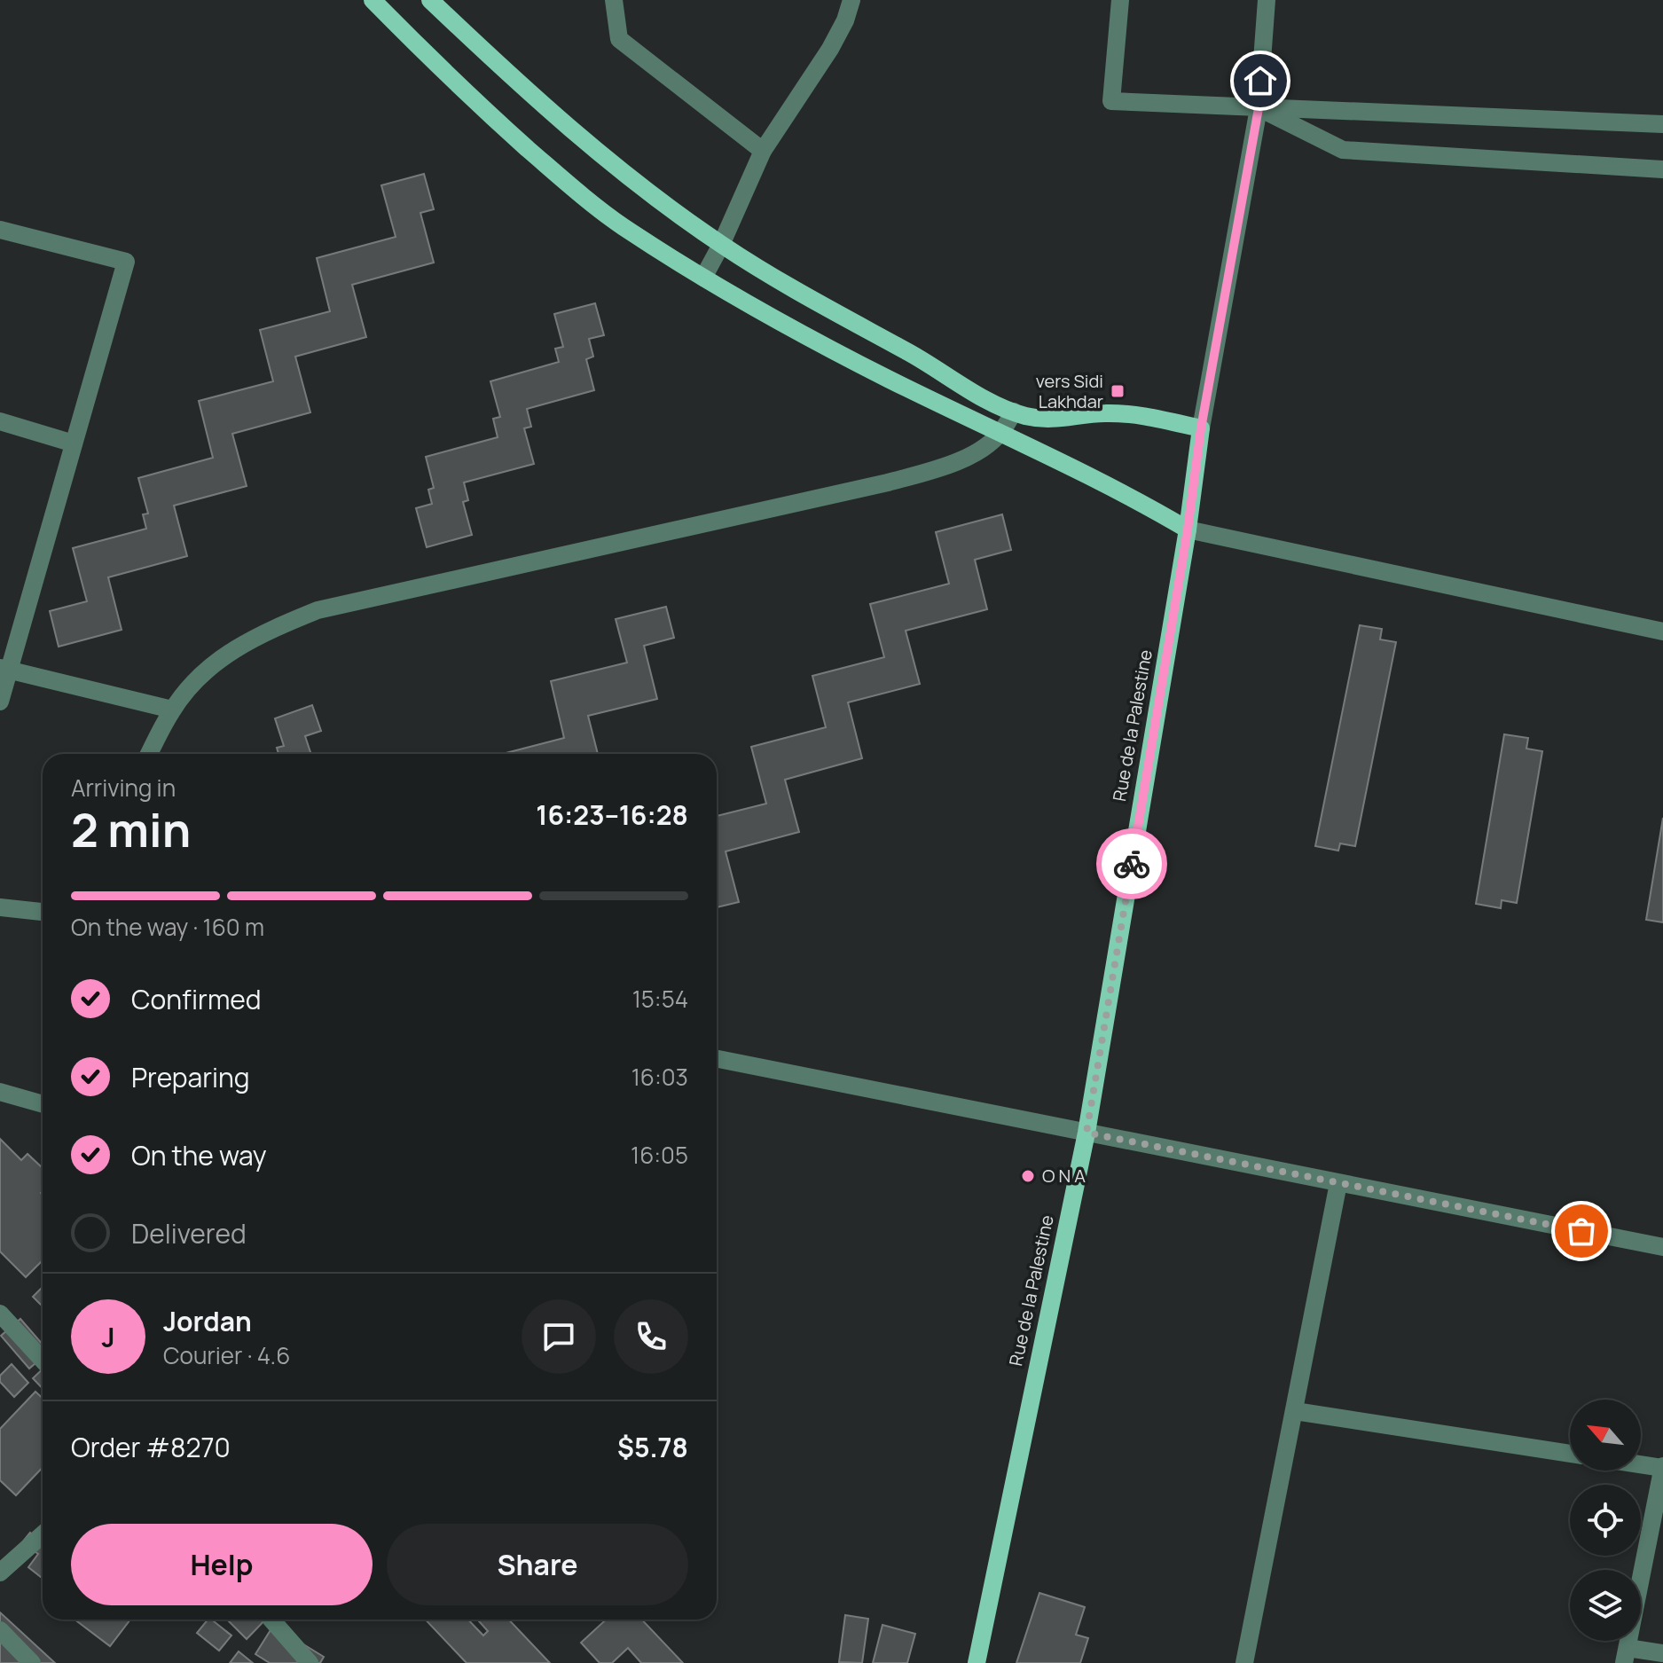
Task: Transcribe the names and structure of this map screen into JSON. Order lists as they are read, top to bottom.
{
  "streets": {
    "main road": ["Rue de la Palestine"]
  },
  "places": {
    "transit": ["vers Sidi Lakhdar"],
    "other": ["O N A"]
  },
  "north": "top left",
  "page": {
    "heading": ["2 min", "Arriving in", "16:23–16:28"],
    "panel": [
      "Jordan",
      "Courier · 4.6",
      "Order #8270",
      "$5.78"
    ],
    "bar": "On the way · 160 m",
    "list": [
      ["Confirmed", "15:54"],
      ["Preparing", "16:03"],
      ["On the way", "16:05"],
      "Delivered"
    ],
    "round": "J",
    "buttons": ["Help", "Share"]
  }
}
